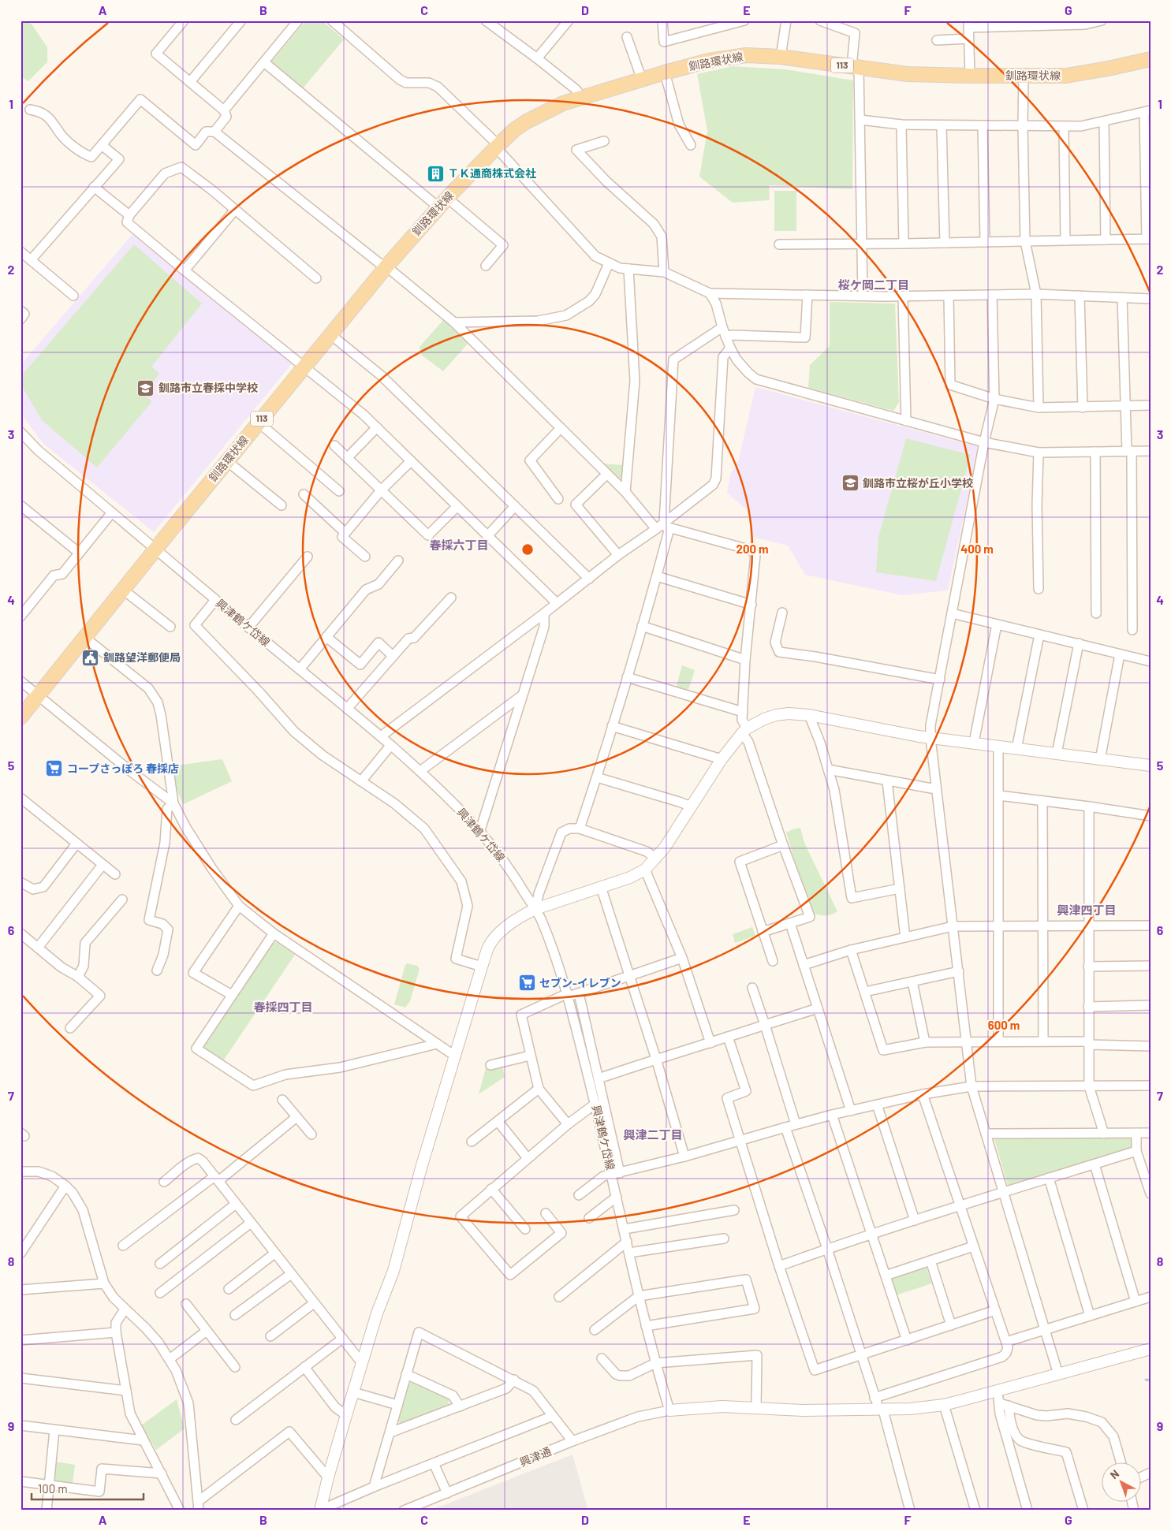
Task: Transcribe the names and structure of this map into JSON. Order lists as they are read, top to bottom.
{
  "streets": {
    "main road": ["釧路環状線", "113"],
    "street": ["興津鶴ケ岱線", "興津通"]
  },
  "crossings": [
    ["釧路環状線", "興津鶴ケ岱線"],
    ["興津鶴ケ岱線", "興津通"]
  ],
  "districts": [
    "桜ケ岡二丁目",
    "春採六丁目",
    "興津四丁目",
    "春採四丁目",
    "興津二丁目"
  ],
  "places": {
    "building": ["ＴＫ通商株式会社"],
    "school or university": ["釧路市立春採中学校", "釧路市立桜が丘小学校"],
    "public building": ["釧路望洋郵便局"],
    "supermarket": ["コープさっぽろ 春採店", "セブン-イレブン"]
  },
  "scale_bar": "100 m",
  "north": "top left",
  "grid": {
    "columns": [
      "A",
      "B",
      "C",
      "D",
      "E",
      "F",
      "G"
    ],
    "rows": [
      "1",
      "2",
      "3",
      "4",
      "5",
      "6",
      "7",
      "8",
      "9"
    ]
  },
  "rings": ["200 m", "400 m", "600 m"]
}
